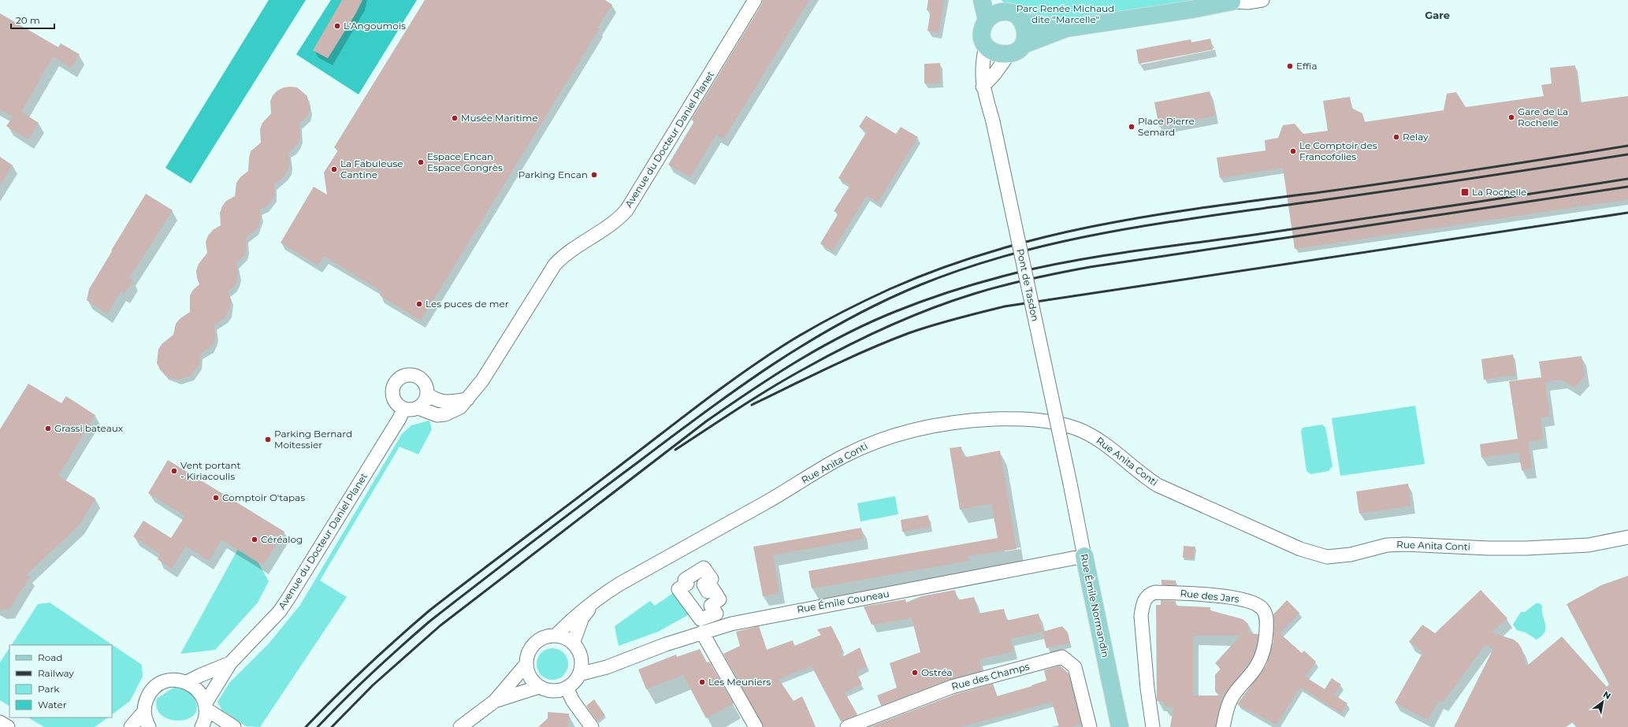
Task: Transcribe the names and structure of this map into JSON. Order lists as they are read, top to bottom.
{
  "streets": {
    "main road": ["Rue Émile Normandin"],
    "street": [
      "Avenue du Docteur Daniel Planet",
      "Pont de Tasdon",
      "Rue Anita Conti",
      "Rue des Jars",
      "Rue Émile Couneau",
      "Rue des Champs"
    ]
  },
  "crossings": [
    ["Pont de Tasdon", "Rue Émile Normandin"],
    ["Rue Anita Conti", "Rue Émile Couneau"],
    ["Rue Émile Couneau", "Rue Émile Normandin"]
  ],
  "districts": ["Gare"],
  "parks": ["Parc Renée Michaud dite \"Marcelle\""],
  "places": {
    "other": [
      "L'Angoumois",
      "Effia",
      "Gare de La Rochelle",
      "Musée Maritime",
      "Place Pierre Semard",
      "Relay",
      "Le Comptoir des Francofolies",
      "Espace Encan Espace Congrès",
      "La Fabuleuse Cantine",
      "Parking Encan",
      "Les puces de mer",
      "Grassi bateaux",
      "Parking Bernard Moitessier",
      "Vent portant - Kiriacoulis",
      "Comptoir O'tapas",
      "Céréalog",
      "Ostréa",
      "Les Meuniers"
    ],
    "transit": ["La Rochelle"]
  },
  "legend": [
    "Road",
    "Railway",
    "Park",
    "Water"
  ],
  "scale_bar": "20 m",
  "north": "top right"
}
